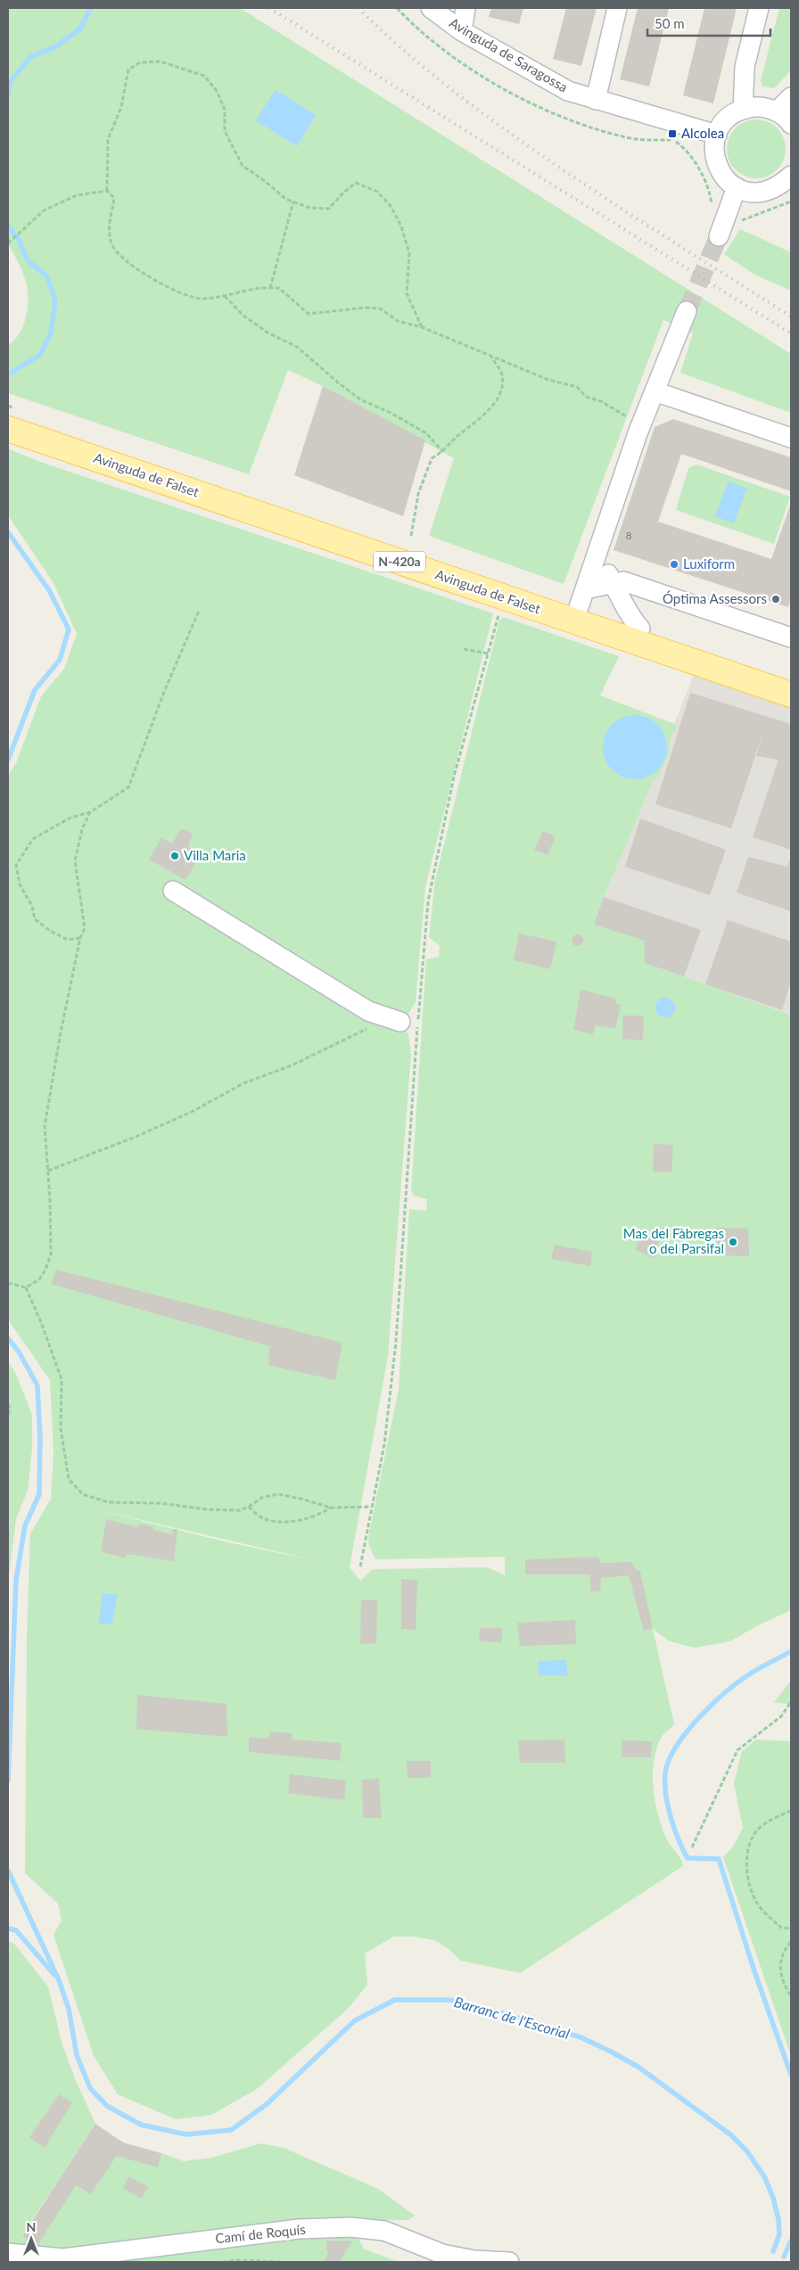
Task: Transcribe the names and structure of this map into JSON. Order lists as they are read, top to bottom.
{
  "streets": {
    "main road": ["Avinguda de Falset", "N-420a"],
    "street": ["Avinguda de Saragossa", "Camí de Roquís"]
  },
  "water": ["Barranc de l'Escorial"],
  "places": {
    "transit": ["Alcolea"],
    "other": [
      "Luxiform",
      "Óptima Assessors",
      "Villa Maria",
      "Mas del Fàbregas o del Parsifal"
    ]
  },
  "house_numbers": ["8"],
  "scale_bar": "50 m",
  "north": "top"
}
